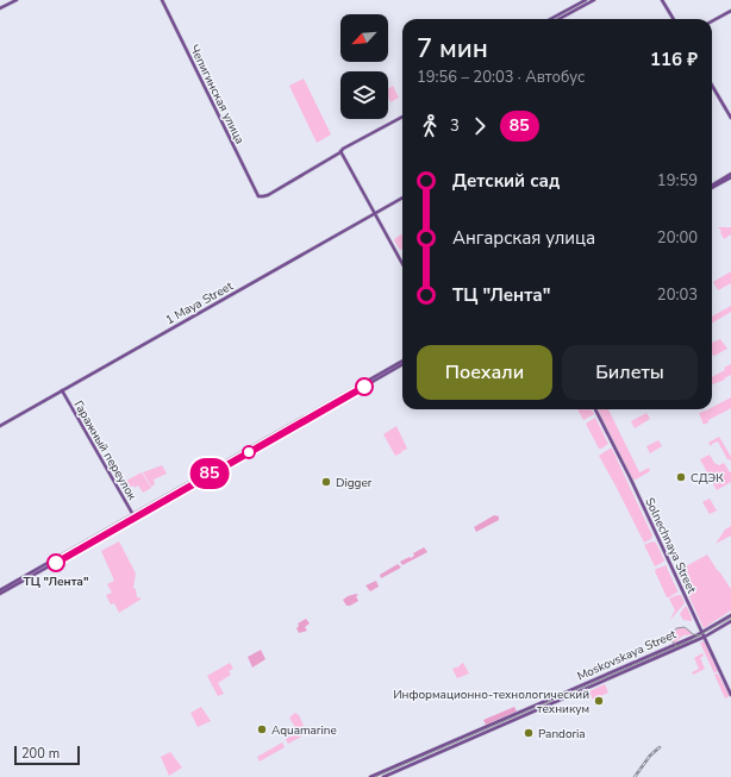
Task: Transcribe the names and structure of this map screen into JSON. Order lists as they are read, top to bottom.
{
  "streets": {
    "street": [
      "Чепигинская улица",
      "1 Maya Street",
      "Гаражный переулок",
      "Solnechnaya Street",
      "Moskovskaya Street"
    ]
  },
  "crossings": [
    ["1 Maya Street", "Гаражный переулок"],
    ["Solnechnaya Street", "Moskovskaya Street"]
  ],
  "places": [
    "СДЭК",
    "Digger",
    "ТЦ \"Лента\"",
    "Информационно-технологический техникум",
    "Aquamarine",
    "Pandoria"
  ],
  "lines": ["bus line 85"],
  "scale_bar": "200 m",
  "north": "bottom left",
  "page": {
    "on_map": "85",
    "heading": ["7 мин", "19:56 – 20:03 · Автобус", "116 ₽"],
    "legs": ["3", "85"],
    "list": [
      {
        "name": "Детский сад",
        "value": "19:59"
      },
      {
        "name": "Ангарская улица",
        "value": "20:00"
      },
      {
        "name": "ТЦ \"Лента\"",
        "value": "20:03"
      }
    ],
    "buttons": ["Поехали", "Билеты"],
    "scale": "200 m"
  }
}
